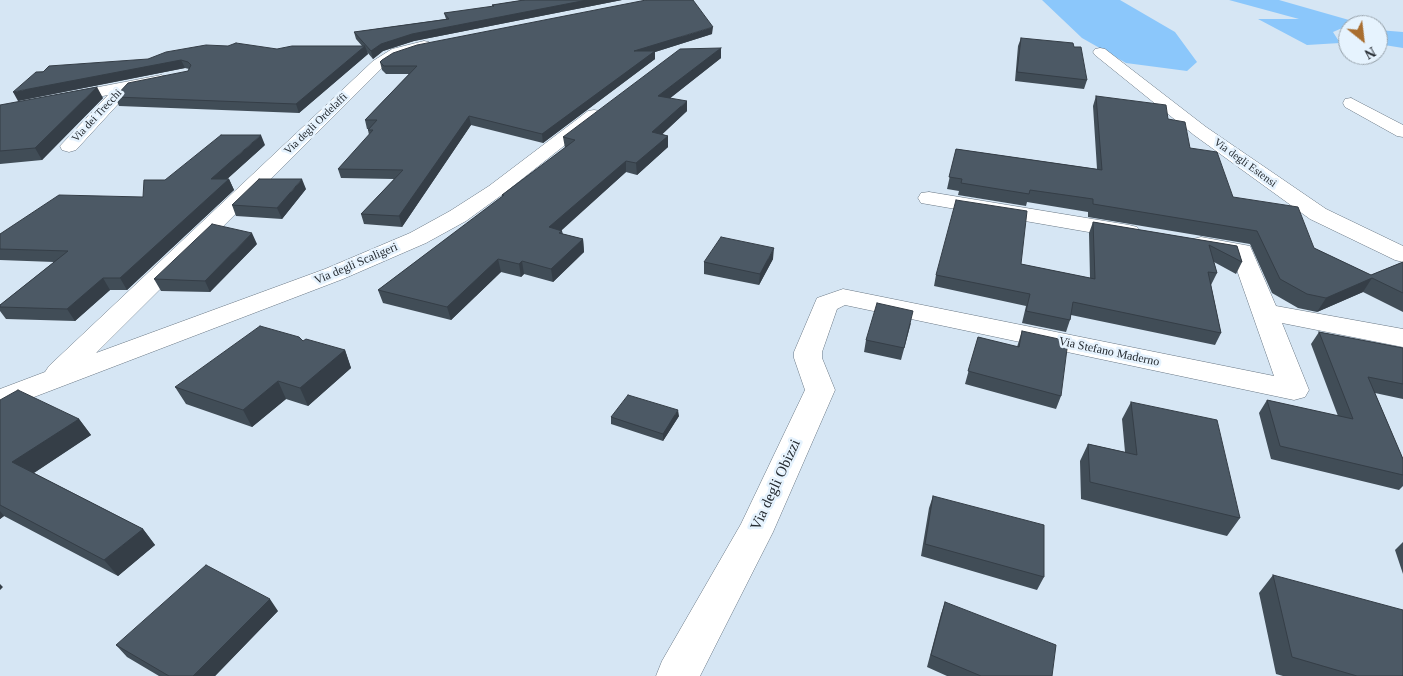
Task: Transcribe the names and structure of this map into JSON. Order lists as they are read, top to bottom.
{
  "streets": {
    "street": [
      "Via dei Trecchi",
      "Via degli Ordelaffi",
      "Via degli Estensi",
      "Via degli Scaligeri",
      "Via Stefano Maderno",
      "Via degli Obizzi"
    ]
  },
  "crossings": [
    ["Via degli Ordelaffi", "Via degli Scaligeri"],
    ["Via Stefano Maderno", "Via degli Obizzi"]
  ],
  "north": "bottom right"
}
